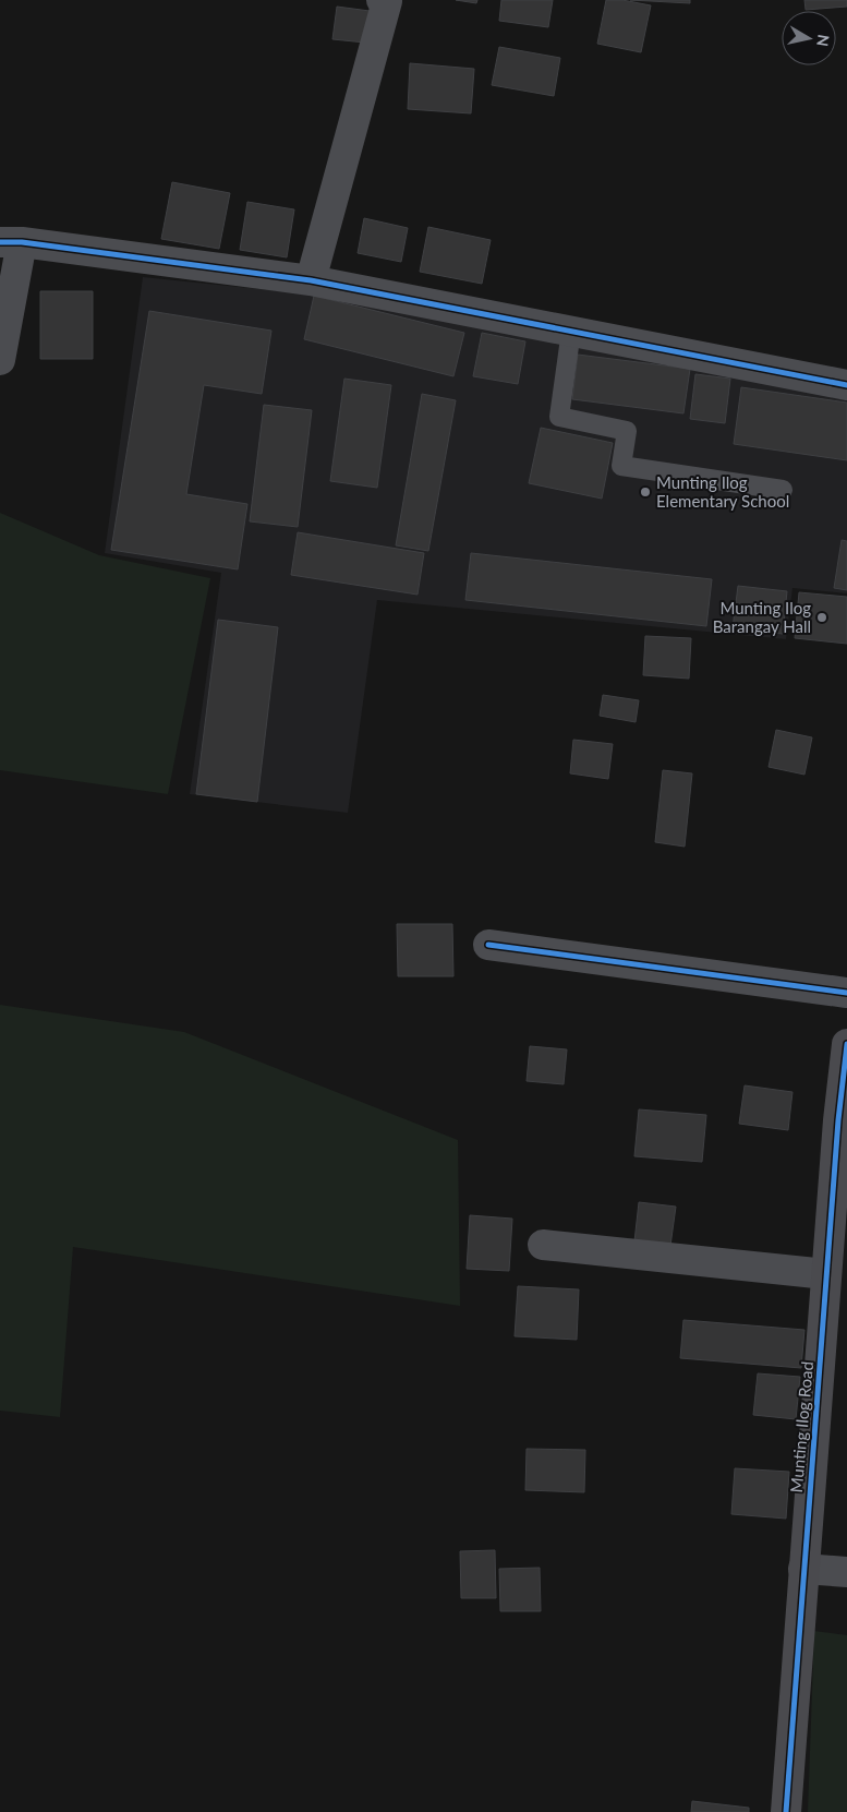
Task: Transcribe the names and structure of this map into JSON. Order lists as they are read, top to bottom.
{
  "streets": {
    "street": ["Munting Ilog Road"]
  },
  "places": ["Munting Ilog Elementary School", "Munting Ilog Barangay Hall"],
  "north": "right"
}
